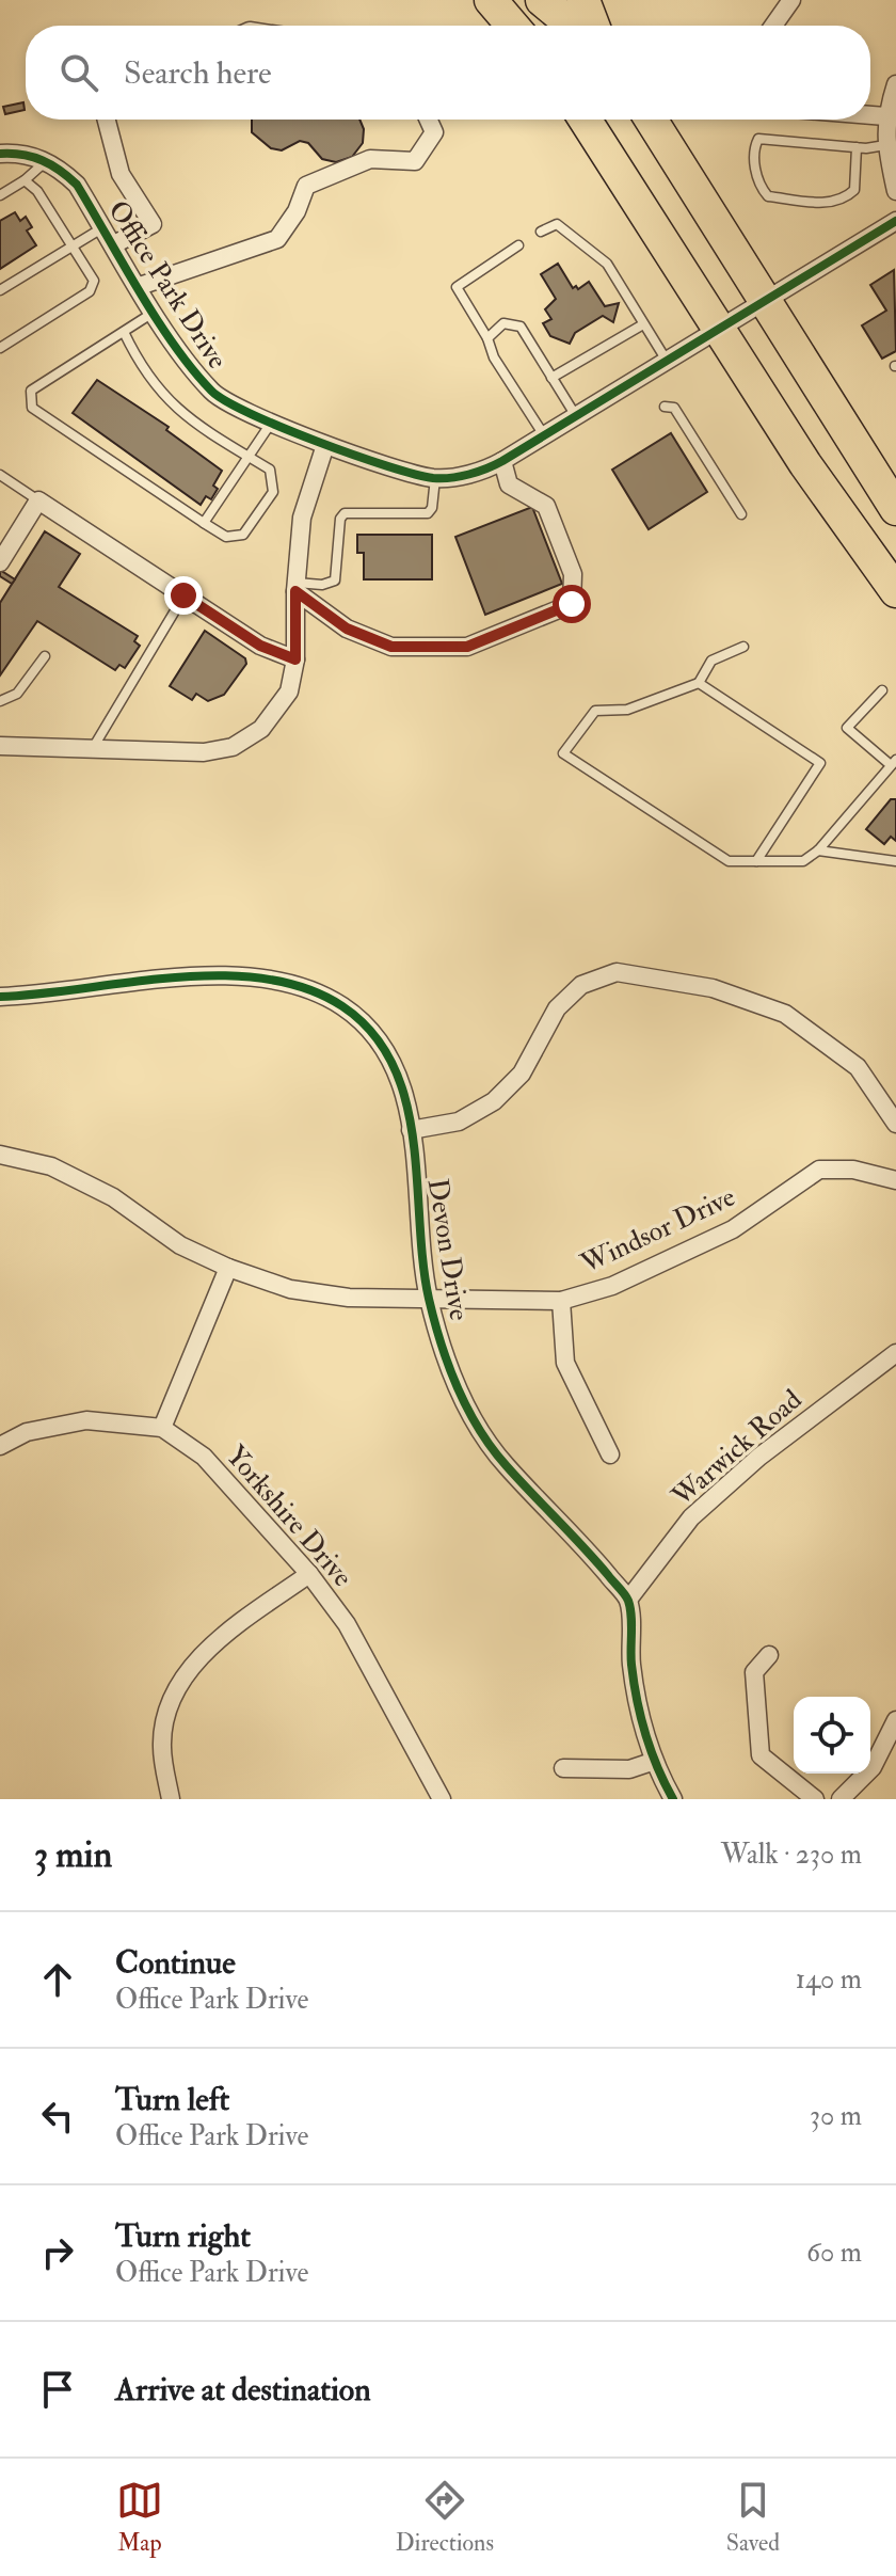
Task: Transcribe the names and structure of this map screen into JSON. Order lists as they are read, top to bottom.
{
  "streets": {
    "street": [
      "Office Park Drive",
      "Windsor Drive",
      "Devon Drive",
      "Warwick Road",
      "Yorkshire Drive"
    ]
  },
  "crossings": [
    ["Windsor Drive", "Devon Drive"],
    ["Devon Drive", "Warwick Road"]
  ],
  "page": {
    "search": "Search here",
    "heading": ["3 min", "Walk · 230 m"],
    "list": [
      ["Continue", "Office Park Drive", "140 m"],
      ["Turn left", "Office Park Drive", "30 m"],
      ["Turn right", "Office Park Drive", "60 m"],
      "Arrive at destination"
    ],
    "nav": ["Map", "Directions", "Saved"]
  }
}
